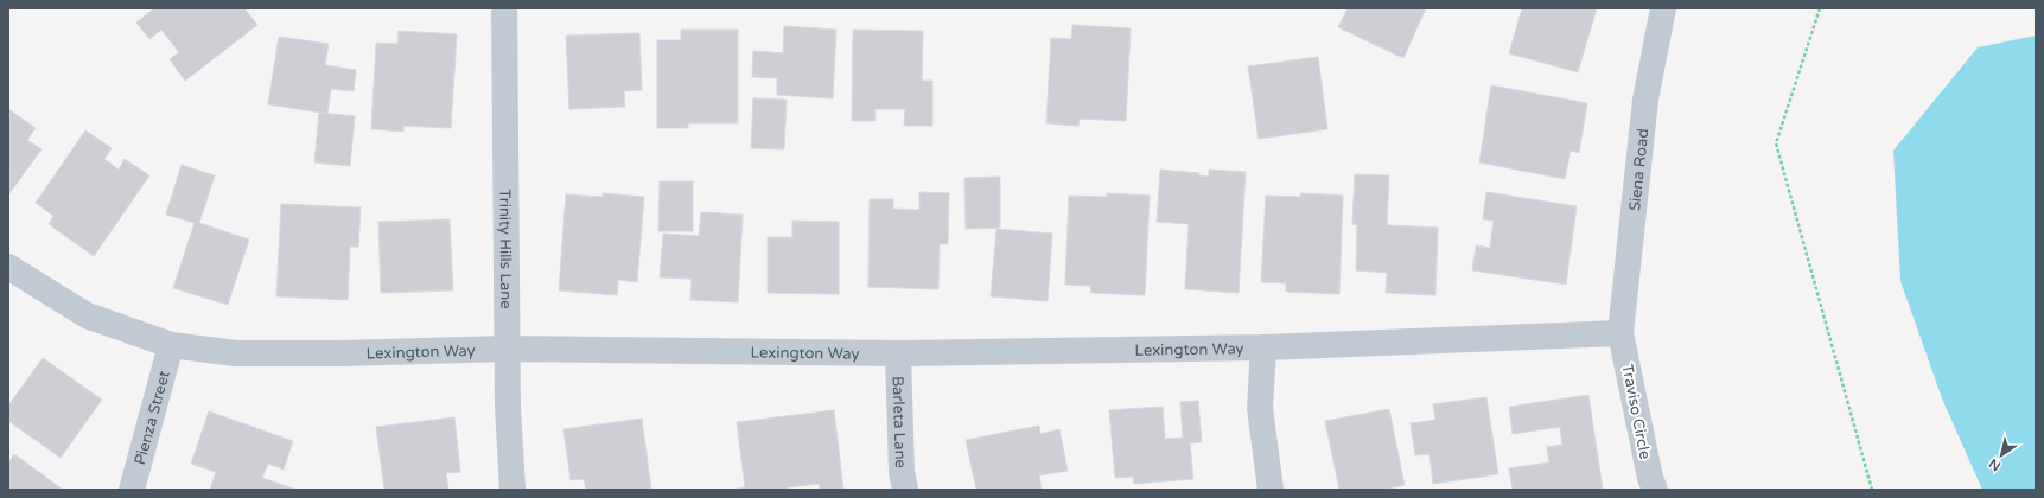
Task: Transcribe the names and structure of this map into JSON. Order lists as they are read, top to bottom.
{
  "streets": {
    "street": [
      "Siena Road",
      "Trinity Hills Lane",
      "Lexington Way",
      "Traviso Circle",
      "Pienza Street",
      "Barleta Lane"
    ]
  },
  "crossings": [
    ["Siena Road", "Lexington Way"],
    ["Siena Road", "Traviso Circle"],
    ["Trinity Hills Lane", "Lexington Way"],
    ["Lexington Way", "Traviso Circle"],
    ["Lexington Way", "Pienza Street"],
    ["Lexington Way", "Barleta Lane"]
  ],
  "north": "bottom left"
}
